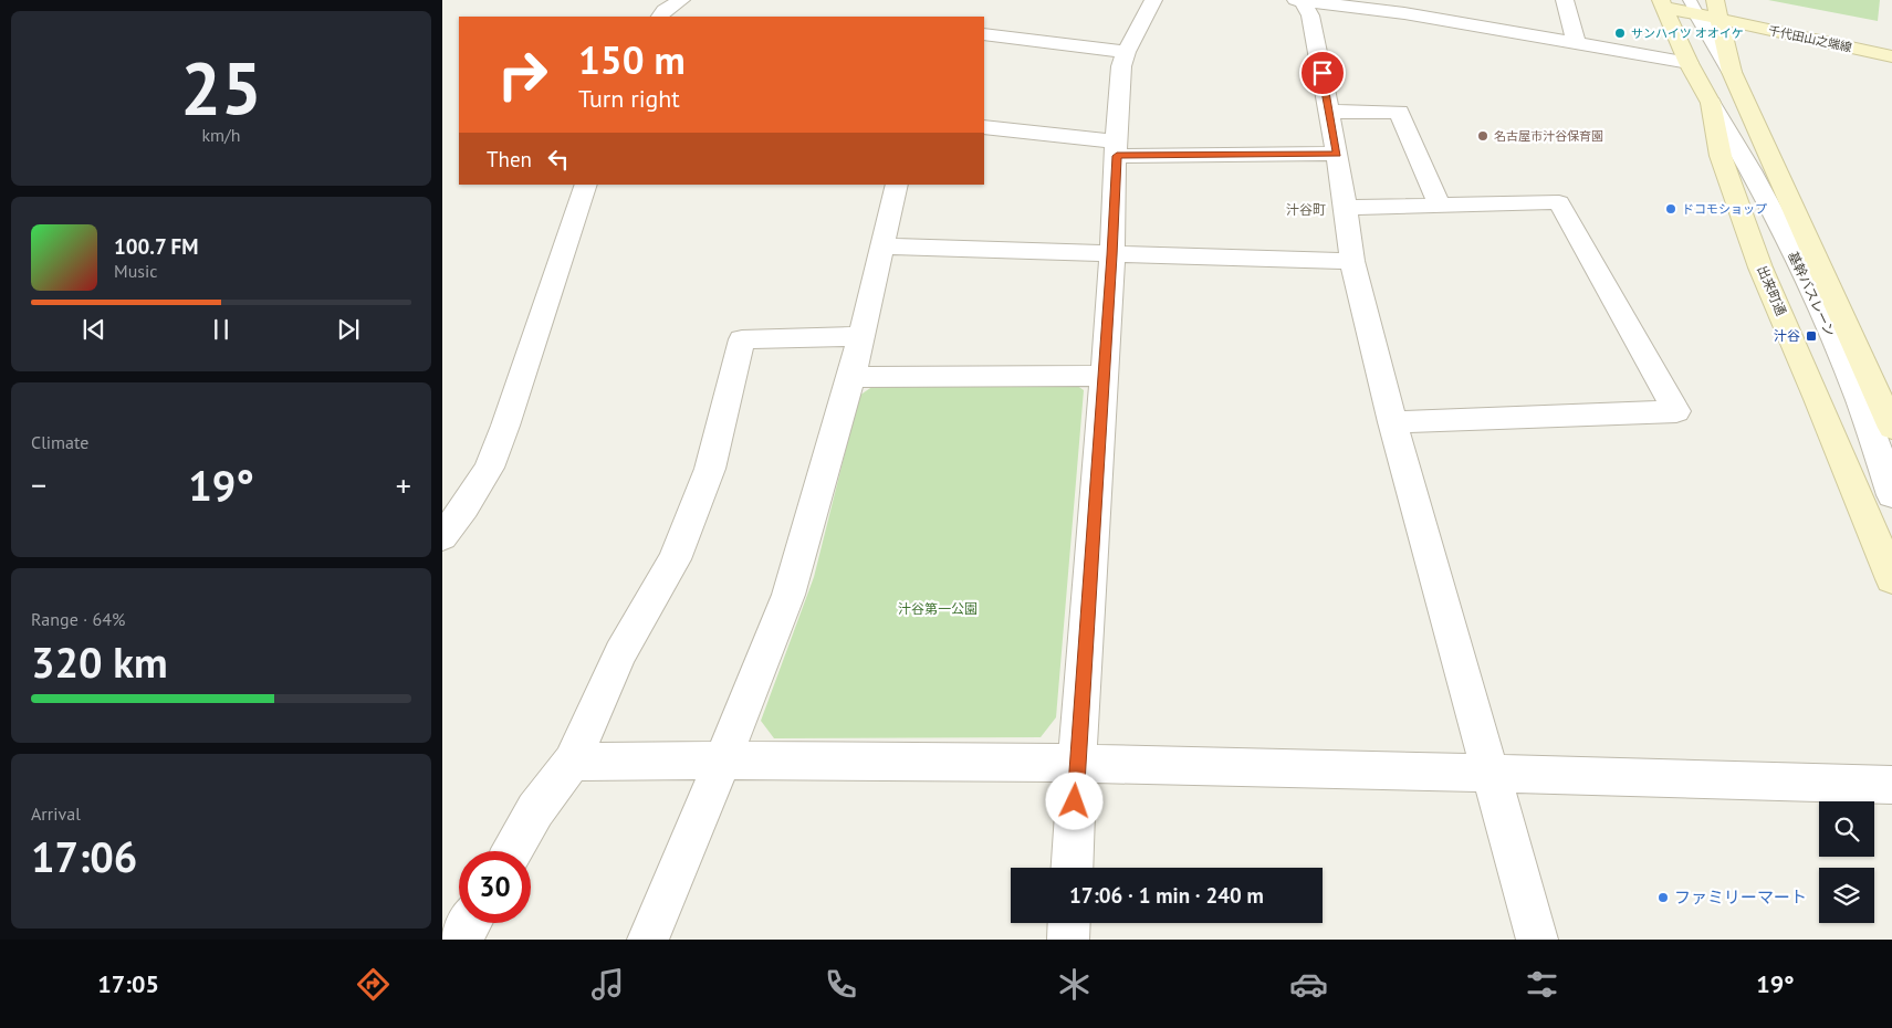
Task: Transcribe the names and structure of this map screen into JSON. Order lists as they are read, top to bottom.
{
  "streets": {
    "main road": ["千代田山之端線", "出来町通"],
    "street": ["基幹バスレーン"]
  },
  "crossings": [
    ["千代田山之端線", "出来町通"],
    ["出来町通", "基幹バスレーン"]
  ],
  "districts": ["汁谷町"],
  "parks": ["汁谷第一公園"],
  "places": {
    "other": [
      "サンハイツ オオイケ",
      "名古屋市汁谷保育園",
      "ドコモショップ",
      "ファミリーマート"
    ],
    "transit": ["汁谷"]
  },
  "page": {
    "tile": [
      ["25", "km/h"],
      "Climate",
      ["Range · 64%", "320 km"],
      ["Arrival", "17:06"]
    ],
    "turn": ["150 m", "Turn right"],
    "then": "Then",
    "song": ["100.7 FM", "Music"],
    "heat": ["−", "19°", "+"],
    "limit": "30",
    "trip": "17:06 · 1 min · 240 m",
    "tabs": ["17:05", "19°"]
  }
}
